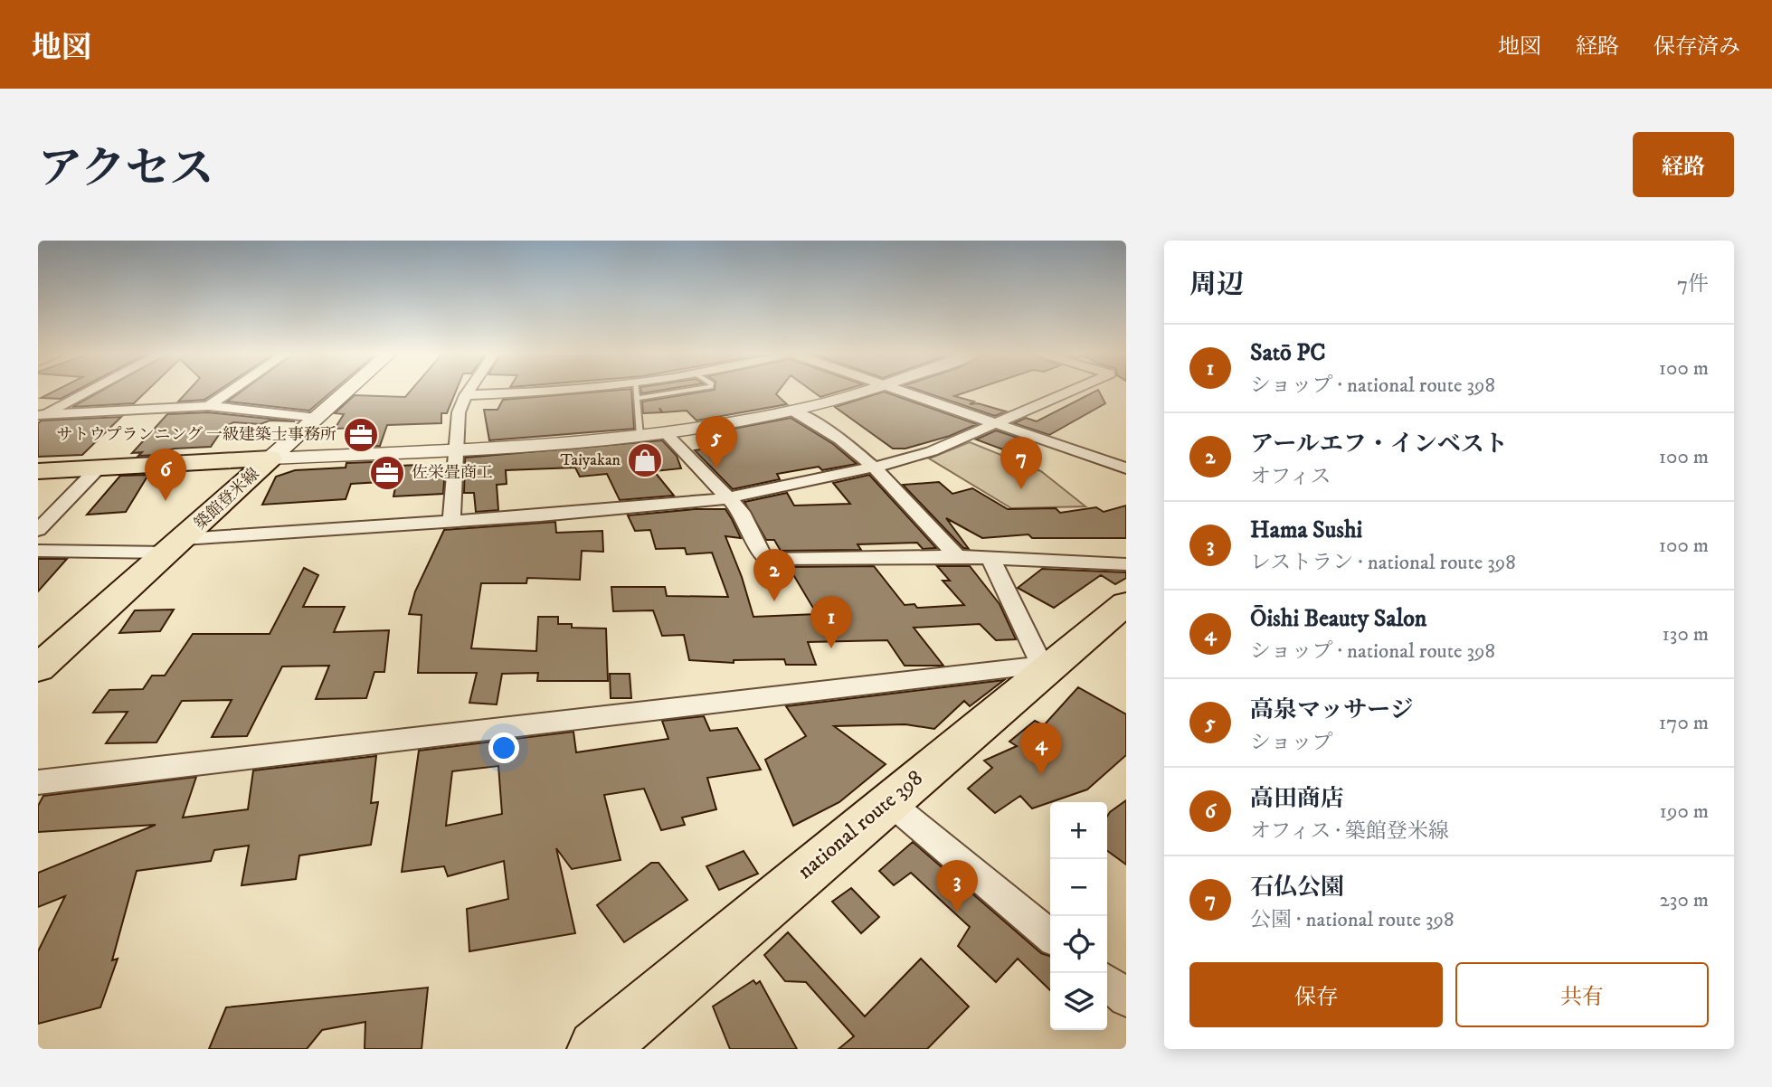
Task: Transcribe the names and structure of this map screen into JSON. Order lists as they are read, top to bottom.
{
  "streets": {
    "main road": ["築館登米線", "national route 398"]
  },
  "places": {
    "office": ["サトウプランニング 一級建築士事務所", "佐栄畳商工"],
    "shop": ["Taiyakan"]
  },
  "page": {
    "header": "地図",
    "nav": ["地図", "経路", "保存済み"],
    "title": "アクセス",
    "buttons": [
      "経路",
      ["保存", "共有"]
    ],
    "heading": ["周辺", "7件"],
    "list": [
      {
        "mark": "1",
        "name": "Satō PC",
        "note": "ショップ · national route 398",
        "value": "100 m"
      },
      {
        "mark": "2",
        "name": "アールエフ・インベスト",
        "note": "オフィス",
        "value": "100 m"
      },
      {
        "mark": "3",
        "name": "Hama Sushi",
        "note": "レストラン · national route 398",
        "value": "100 m"
      },
      {
        "mark": "4",
        "name": "Ōishi Beauty Salon",
        "note": "ショップ · national route 398",
        "value": "130 m"
      },
      {
        "mark": "5",
        "name": "高泉マッサージ",
        "note": "ショップ",
        "value": "170 m"
      },
      {
        "mark": "6",
        "name": "高田商店",
        "note": "オフィス · 築館登米線",
        "value": "190 m"
      },
      {
        "mark": "7",
        "name": "石仏公園",
        "note": "公園 · national route 398",
        "value": "230 m"
      }
    ],
    "pins": [
      "5",
      "7",
      "6",
      "2",
      "1",
      "4",
      "3"
    ],
    "map_buttons": ["+", "−"]
  }
}
